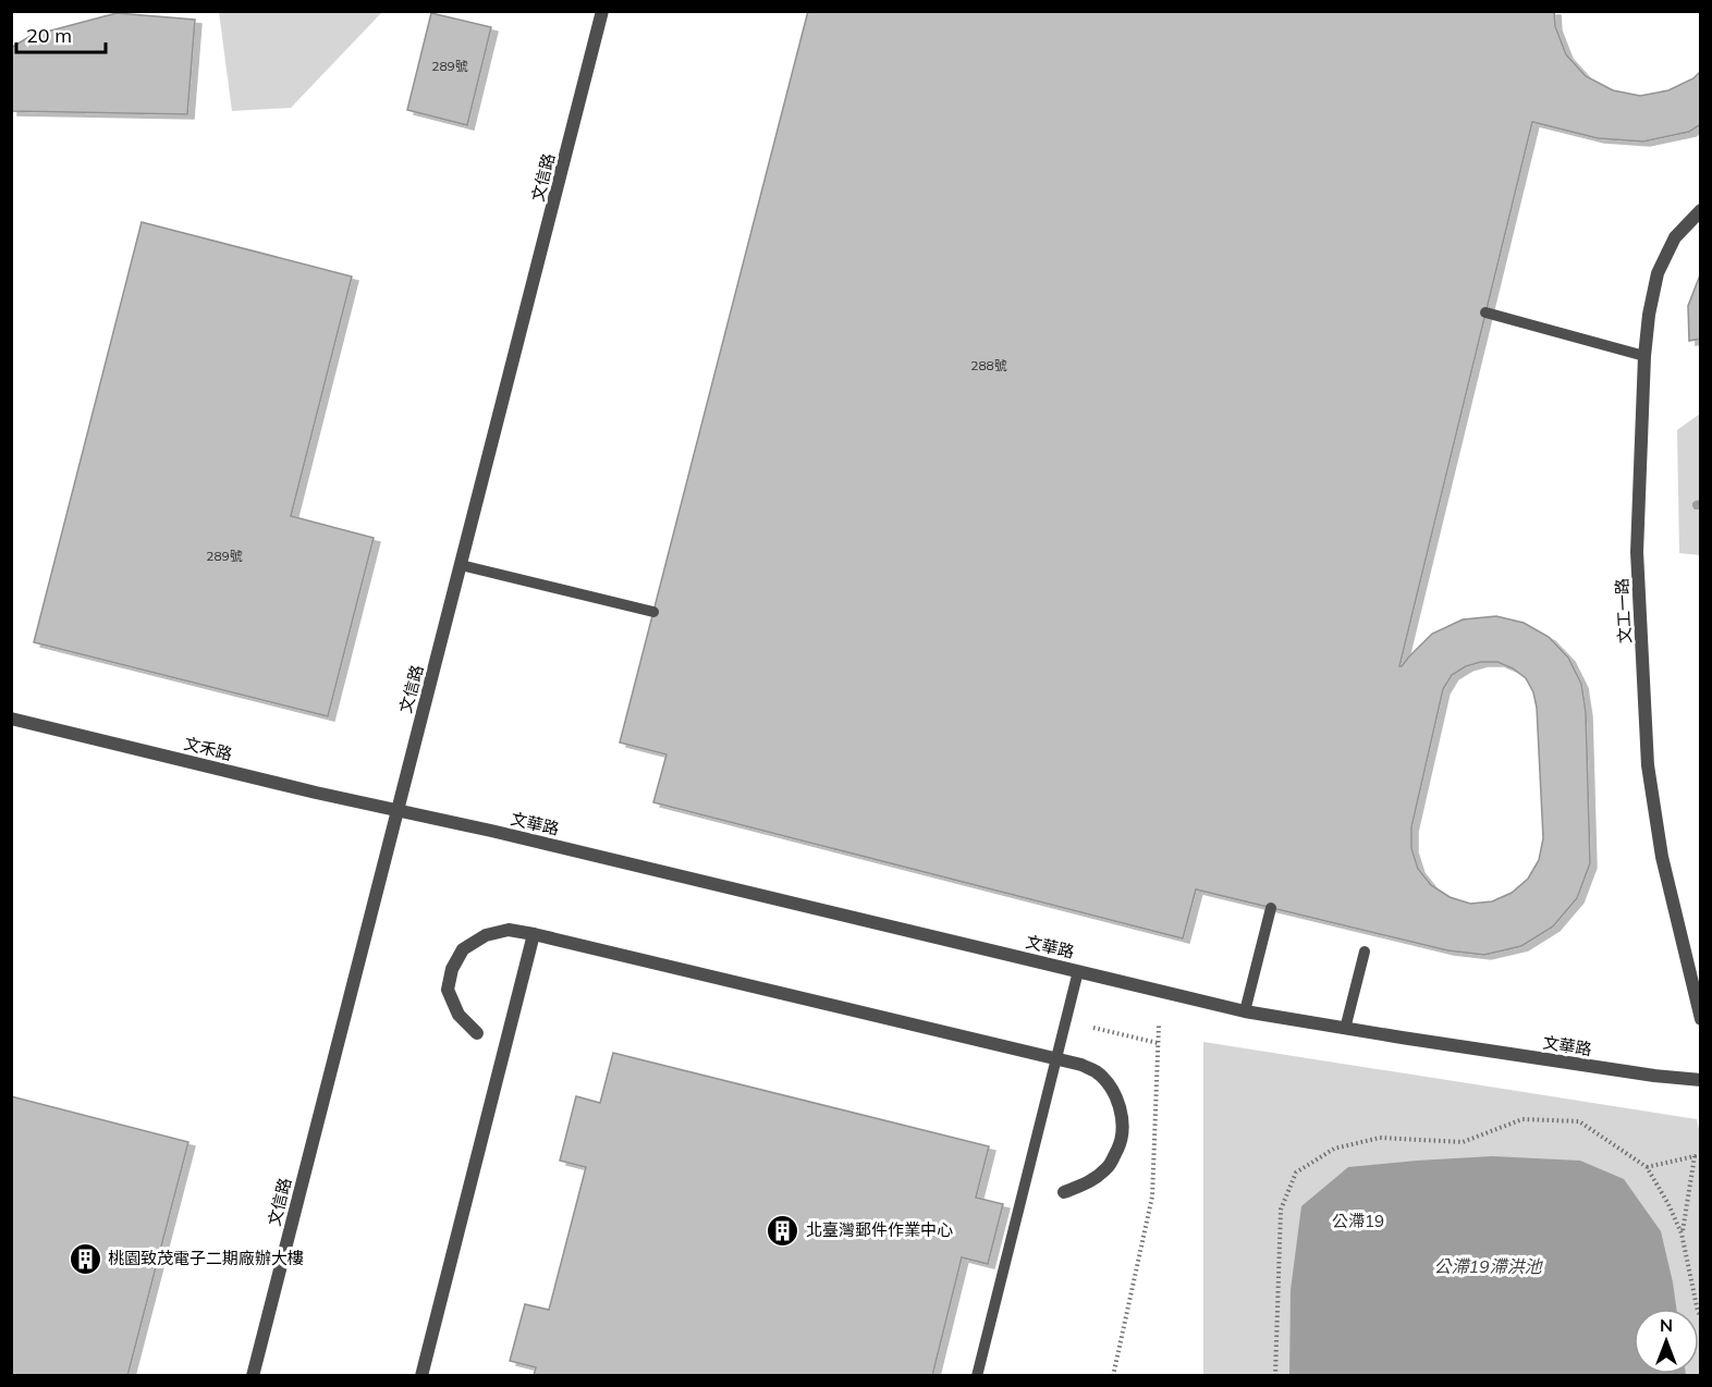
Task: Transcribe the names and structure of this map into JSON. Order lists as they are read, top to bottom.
{
  "streets": {
    "street": [
      "文信路",
      "文工一路",
      "文禾路",
      "文華路"
    ]
  },
  "crossings": [
    ["文信路", "文禾路"],
    ["文信路", "文華路"],
    ["文禾路", "文華路"]
  ],
  "water": ["公滯19滯洪池"],
  "parks": ["公滯19"],
  "places": {
    "building": ["北臺灣郵件作業中心", "桃園致茂電子二期廠辦大樓"]
  },
  "house_numbers": ["289號", "288號", "289號"],
  "scale_bar": "20 m",
  "north": "top"
}
